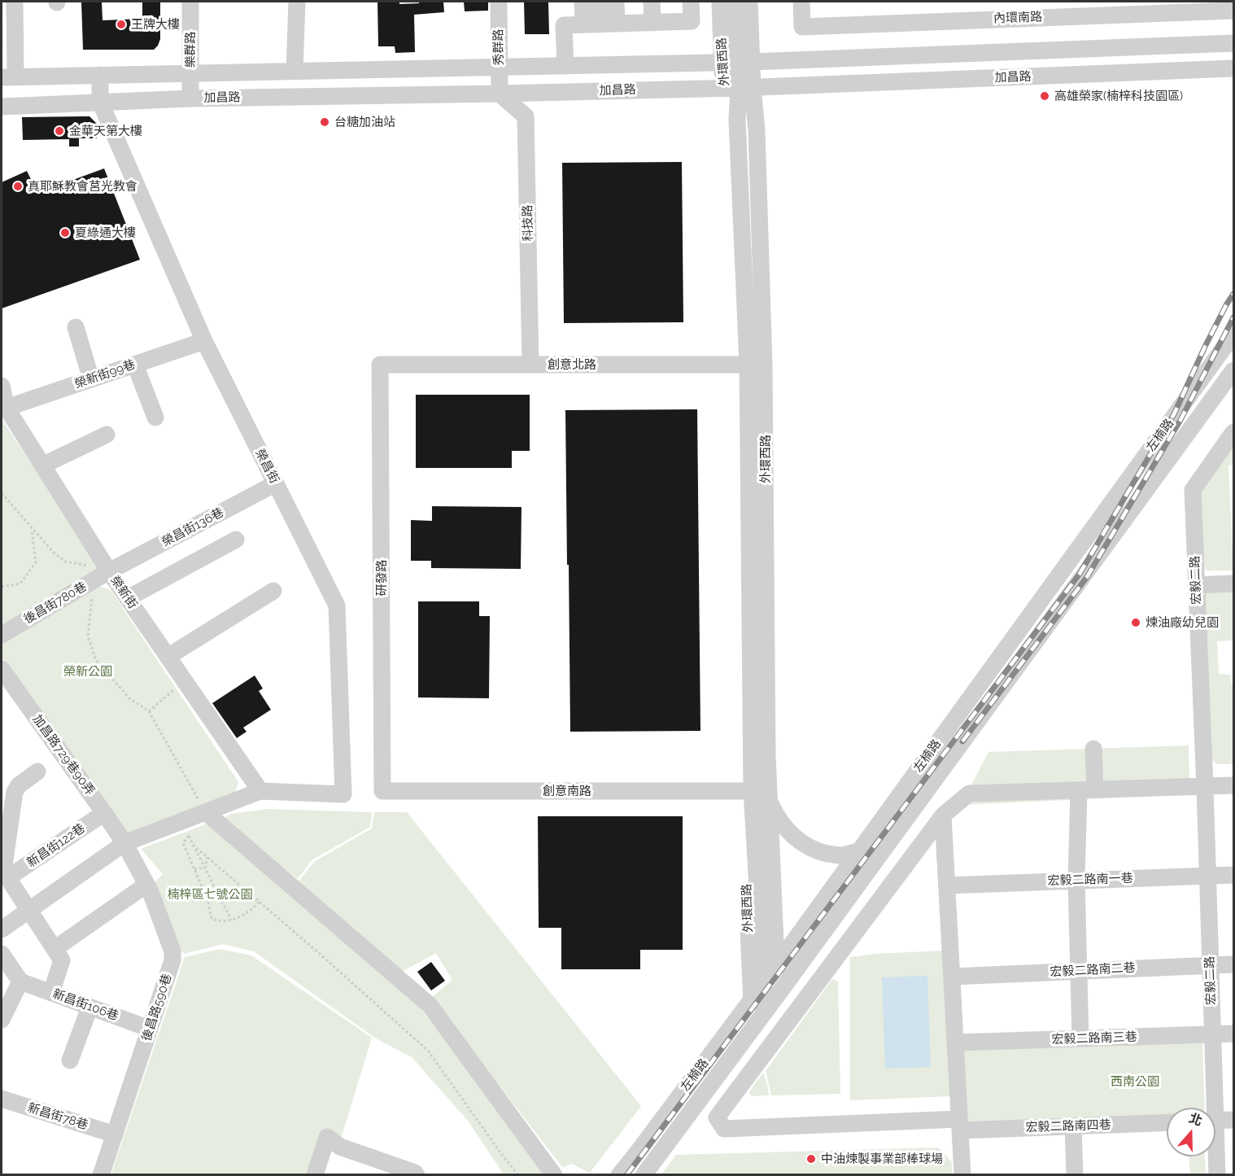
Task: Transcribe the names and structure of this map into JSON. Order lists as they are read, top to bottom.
{
  "streets": {
    "street": [
      "內環南路",
      "秀群路",
      "樂群路",
      "外環西路",
      "加昌路",
      "科技路",
      "創意北路",
      "榮新街99巷",
      "左楠路",
      "榮昌街",
      "榮昌街136巷",
      "研發路",
      "宏毅二路",
      "榮新街",
      "後昌街780巷",
      "加昌路729巷90弄",
      "創意南路",
      "新昌街122巷",
      "宏毅二路南一巷",
      "宏毅二路南二巷",
      "新昌街106巷",
      "後昌路590巷",
      "宏毅二路南三巷",
      "新昌街78巷",
      "宏毅二路南四巷"
    ]
  },
  "crossings": [
    ["秀群路", "加昌路"],
    ["秀群路", "科技路"],
    ["樂群路", "加昌路"],
    ["外環西路", "加昌路"],
    ["外環西路", "創意北路"],
    ["外環西路", "左楠路"],
    ["外環西路", "創意南路"],
    ["加昌路", "科技路"],
    ["加昌路", "榮昌街"],
    ["科技路", "創意北路"],
    ["創意北路", "研發路"],
    ["榮新街99巷", "榮昌街"],
    ["榮新街99巷", "榮新街"],
    ["榮昌街", "榮昌街136巷"],
    ["榮昌街", "榮新街"],
    ["榮昌街136巷", "榮新街"],
    ["榮昌街136巷", "後昌街780巷"],
    ["研發路", "創意南路"],
    ["宏毅二路", "宏毅二路南一巷"],
    ["宏毅二路", "宏毅二路南二巷"],
    ["宏毅二路", "宏毅二路南三巷"],
    ["榮新街", "後昌街780巷"],
    ["加昌路729巷90弄", "新昌街122巷"],
    ["加昌路729巷90弄", "後昌路590巷"],
    ["新昌街106巷", "後昌路590巷"],
    ["後昌路590巷", "新昌街78巷"]
  ],
  "parks": ["榮新公園", "楠梓區七號公園", "西南公園"],
  "places": [
    "王牌大樓",
    "高雄榮家(楠梓科技園區)",
    "台糖加油站",
    "金華天第大樓",
    "真耶穌教會莒光教會",
    "夏綠通大樓",
    "煉油廠幼兒園",
    "中油煉製事業部棒球場"
  ],
  "north": "top"
}
